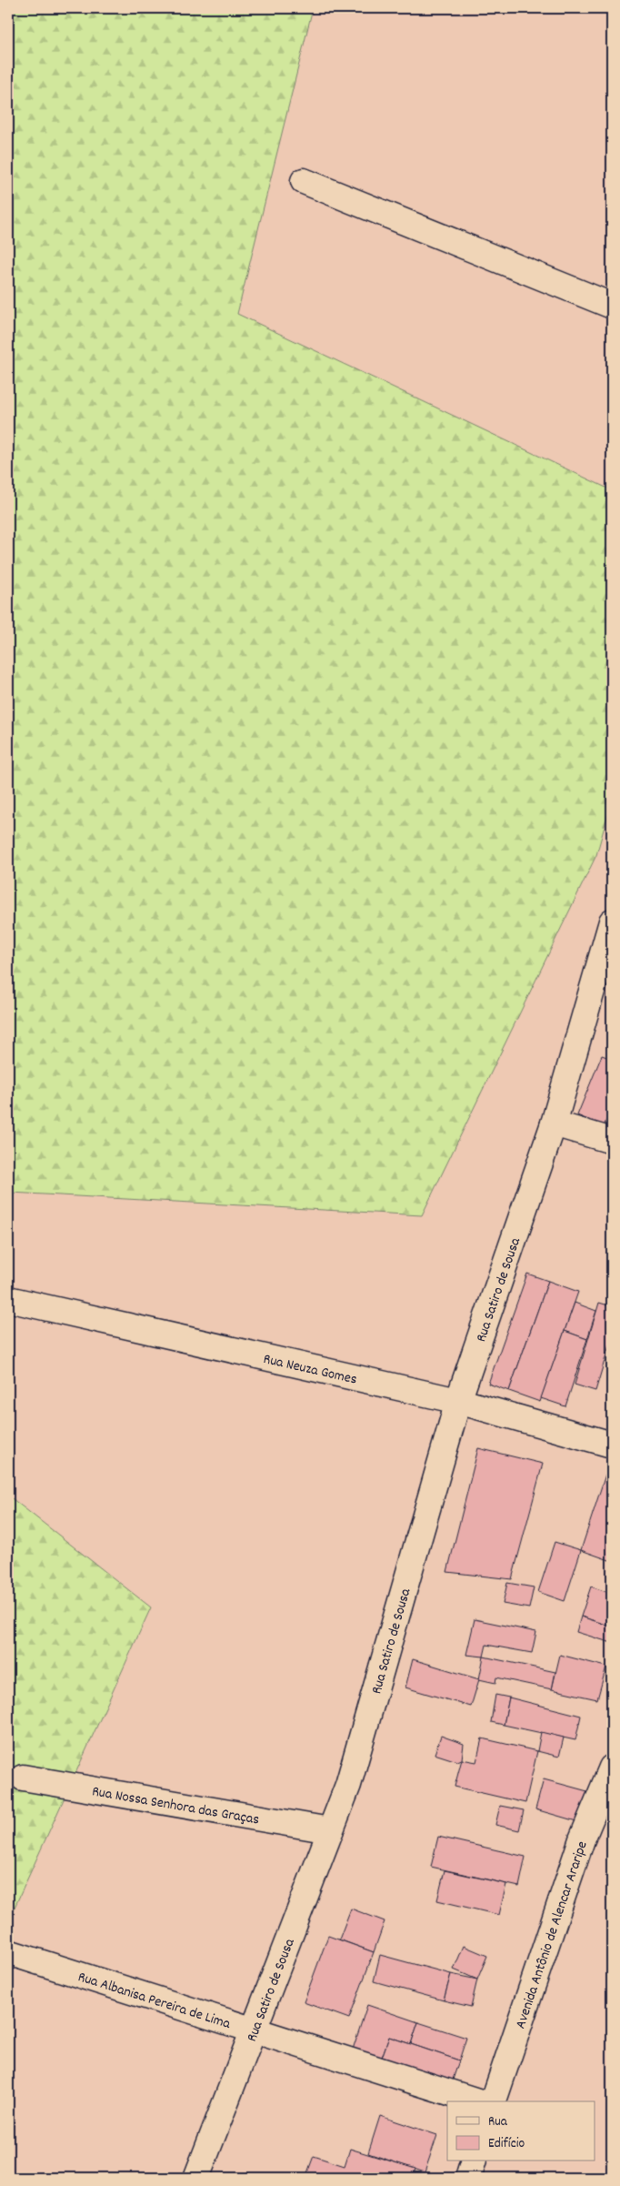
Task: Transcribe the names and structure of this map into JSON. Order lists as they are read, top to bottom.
{
  "streets": {
    "street": [
      "Rua Satiro de Sousa",
      "Rua Neuza Gomes",
      "Rua Nossa Senhora das Graças",
      "Avenida Antônio de Alencar Araripe",
      "Rua Albanisa Pereira de Lima"
    ]
  },
  "crossings": [
    ["Rua Satiro de Sousa", "Rua Neuza Gomes"],
    ["Rua Satiro de Sousa", "Rua Nossa Senhora das Graças"],
    ["Rua Satiro de Sousa", "Rua Albanisa Pereira de Lima"]
  ],
  "legend": ["Rua", "Edifício"]
}
